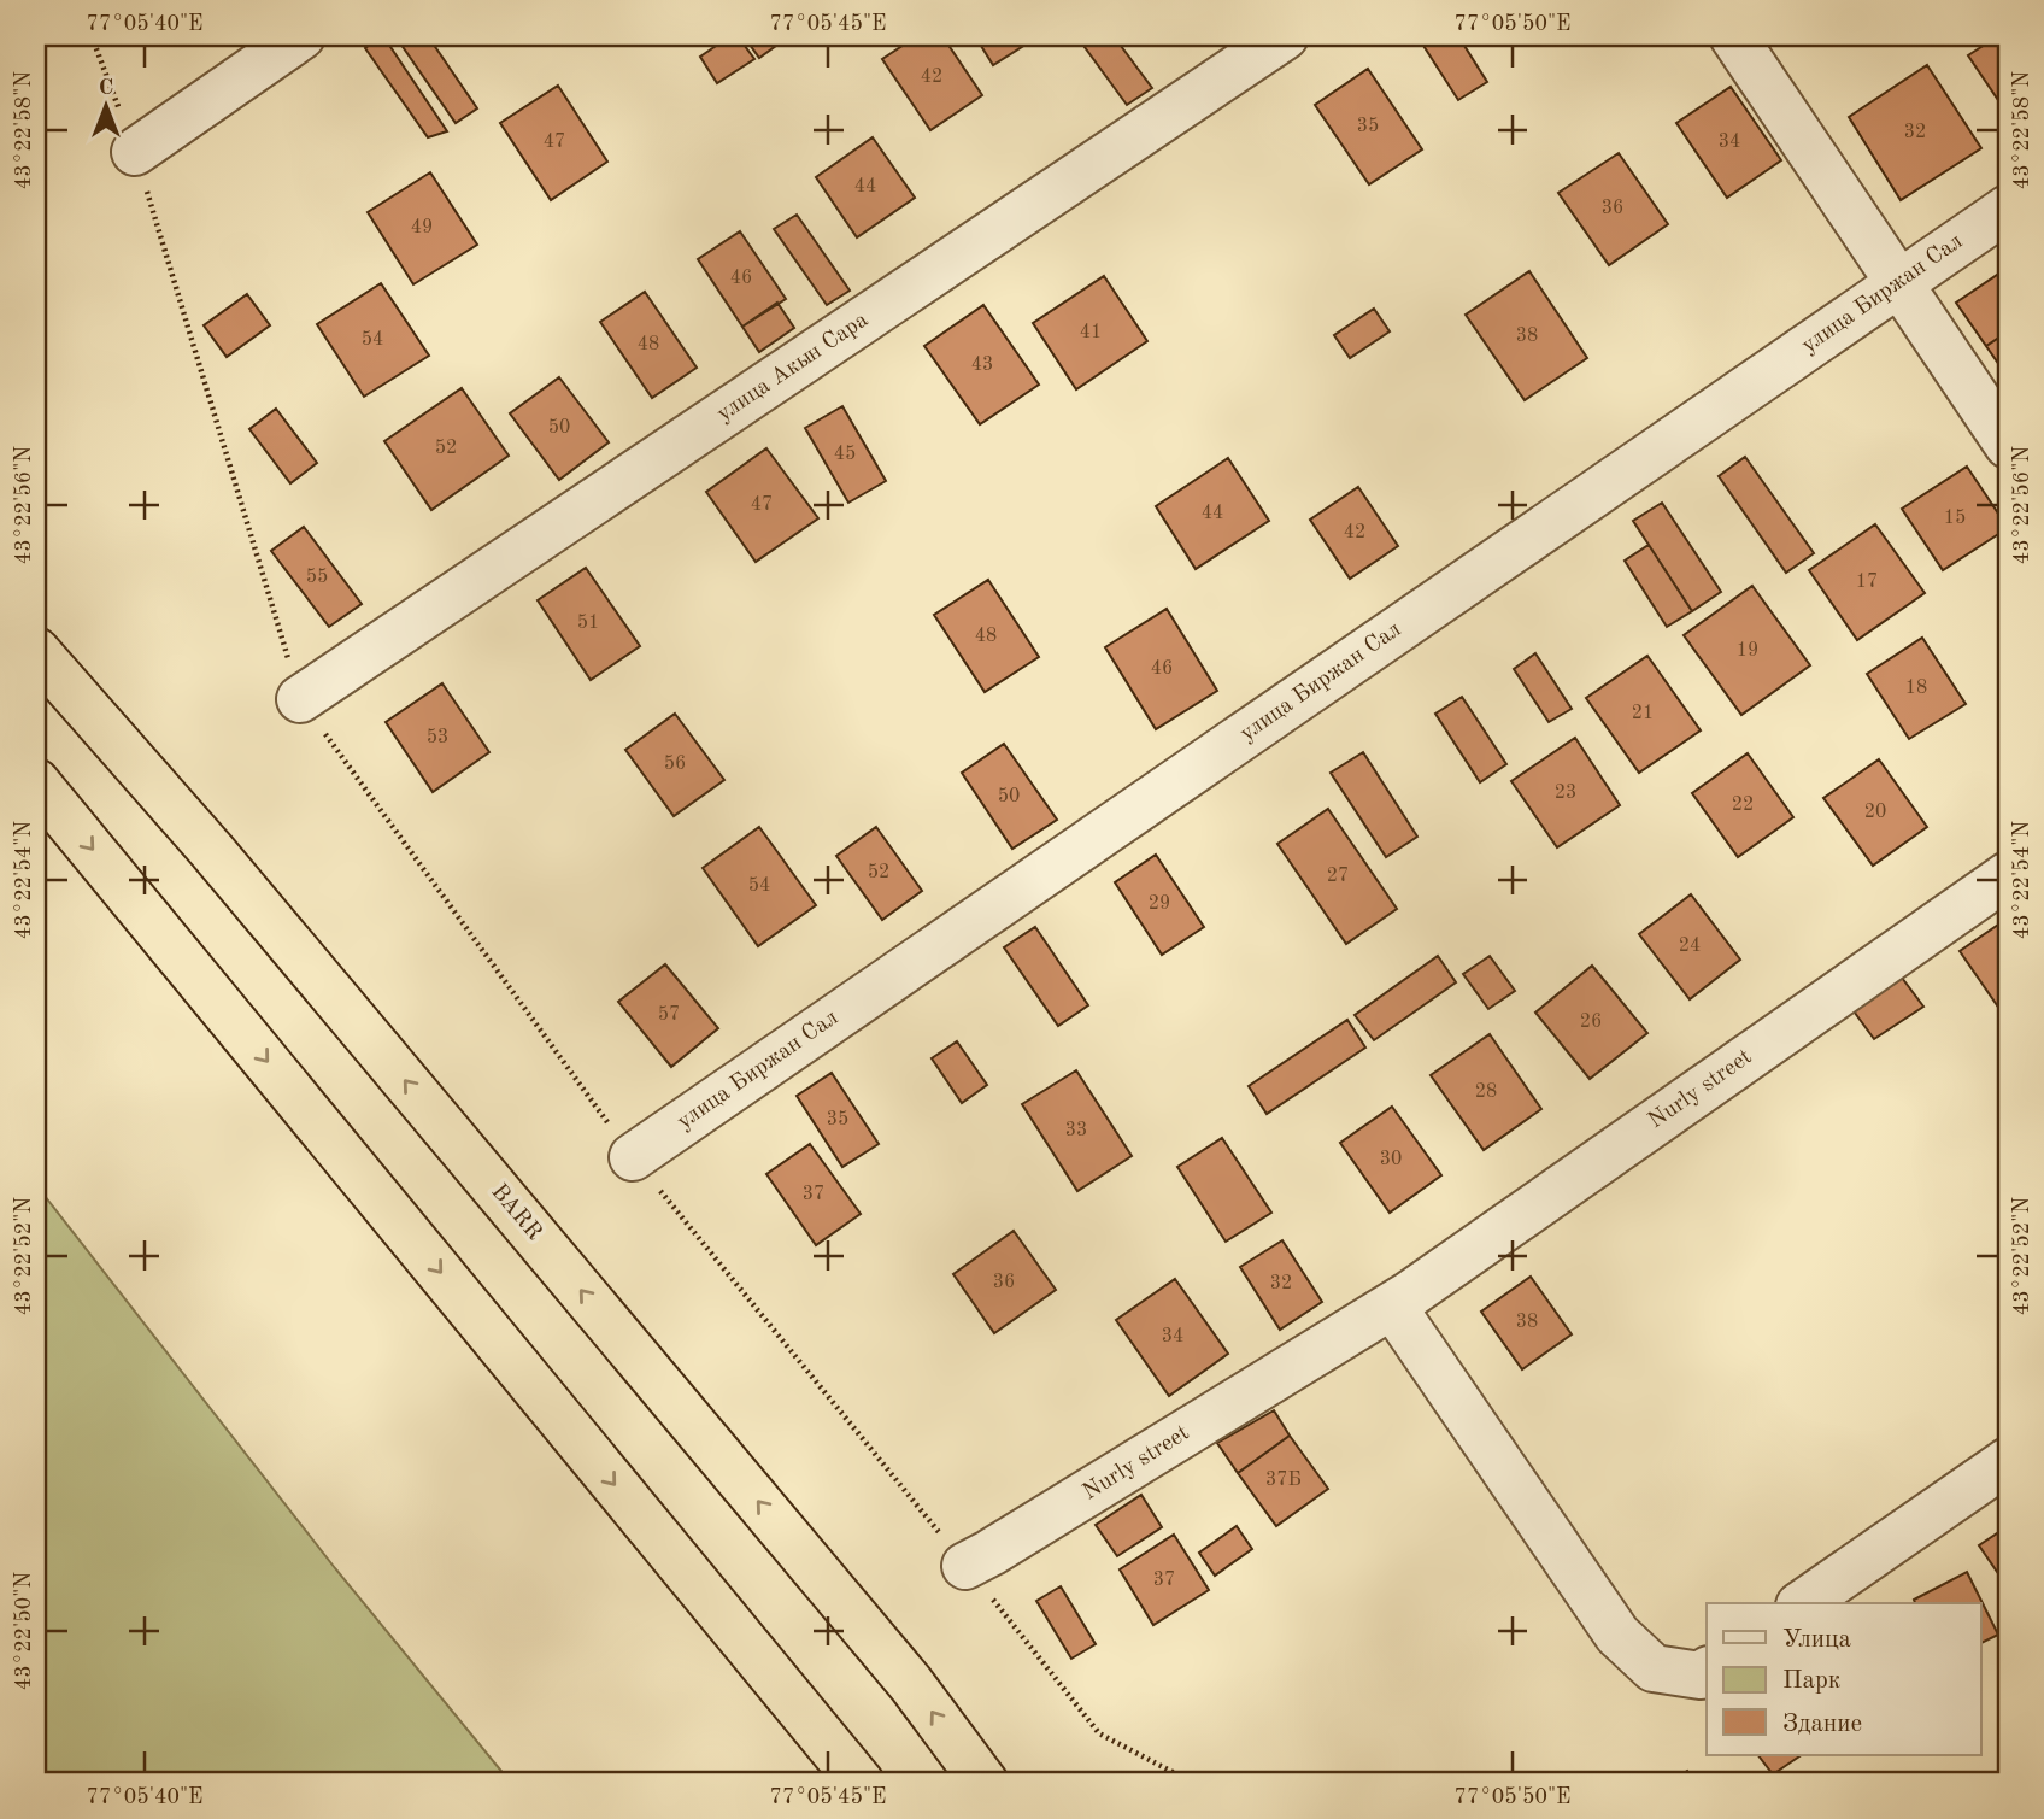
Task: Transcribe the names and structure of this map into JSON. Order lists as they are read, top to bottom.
{
  "streets": {
    "highway": ["BARR"],
    "street": ["улица Биржан Сал", "улица Акын Сара", "Nurly street"]
  },
  "house_numbers": [
    "42",
    "35",
    "32",
    "47",
    "34",
    "44",
    "36",
    "49",
    "46",
    "41",
    "38",
    "54",
    "48",
    "43",
    "50",
    "52",
    "45",
    "47",
    "44",
    "15",
    "42",
    "55",
    "17",
    "51",
    "48",
    "19",
    "46",
    "18",
    "21",
    "53",
    "56",
    "23",
    "50",
    "22",
    "20",
    "52",
    "27",
    "54",
    "29",
    "24",
    "57",
    "26",
    "28",
    "35",
    "33",
    "30",
    "37",
    "36",
    "32",
    "38",
    "34",
    "37Б",
    "37"
  ],
  "legend": ["Улица", "Парк", "Здание"],
  "north": "top",
  "coordinates": [
    "77°05'40\"E",
    "77°05'45\"E",
    "77°05'50\"E",
    "43°22'58\"N",
    "43°22'56\"N",
    "43°22'54\"N",
    "43°22'52\"N",
    "43°22'50\"N"
  ]
}
